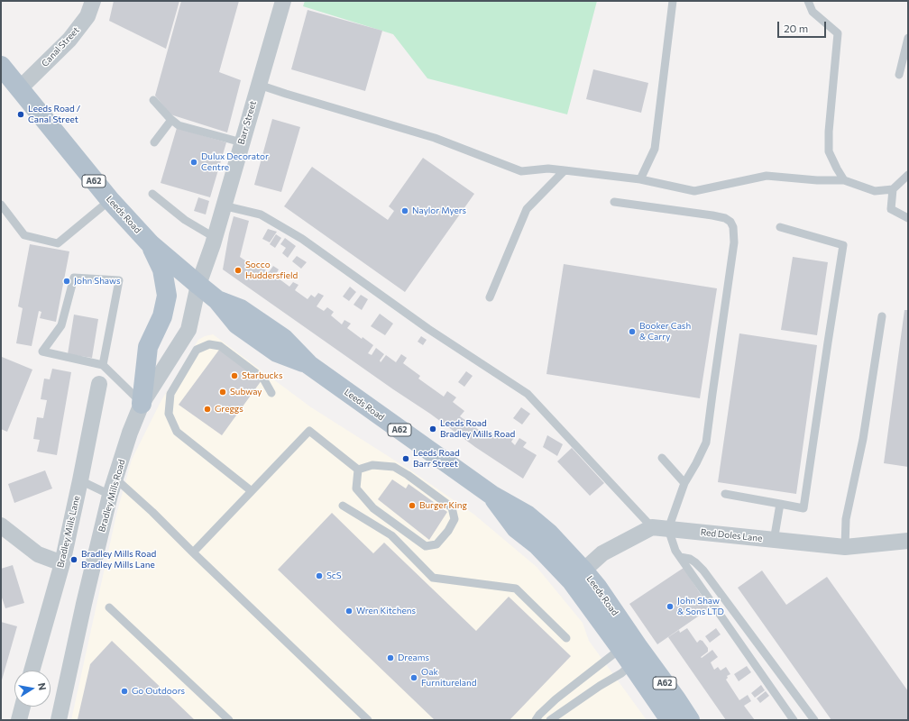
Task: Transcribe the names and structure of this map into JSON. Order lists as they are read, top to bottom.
{
  "streets": {
    "main road": ["A62", "Leeds Road"],
    "street": [
      "Canal Street",
      "Barr Street",
      "Bradley Mills Road",
      "Bradley Mills Lane",
      "Red Doles Lane"
    ]
  },
  "crossings": [
    ["Canal Street", "Leeds Road"],
    ["Barr Street", "Leeds Road"],
    ["Barr Street", "Bradley Mills Road"],
    ["Leeds Road", "Bradley Mills Road"]
  ],
  "places": [
    "Leeds Road / Canal Street",
    "Dulux Decorator Centre",
    "Naylor Myers",
    "Socco Huddersfield",
    "John Shaws",
    "Booker Cash & Carry",
    "Starbucks",
    "Subway",
    "Greggs",
    "Leeds Road Bradley Mills Road",
    "Leeds Road Barr Street",
    "Burger King",
    "Bradley Mills Road Bradley Mills Lane",
    "ScS",
    "John Shaw & Sons LTD",
    "Wren Kitchens",
    "Dreams",
    "Oak Furnitureland",
    "Go Outdoors"
  ],
  "scale_bar": "20 m",
  "north": "right"
}
